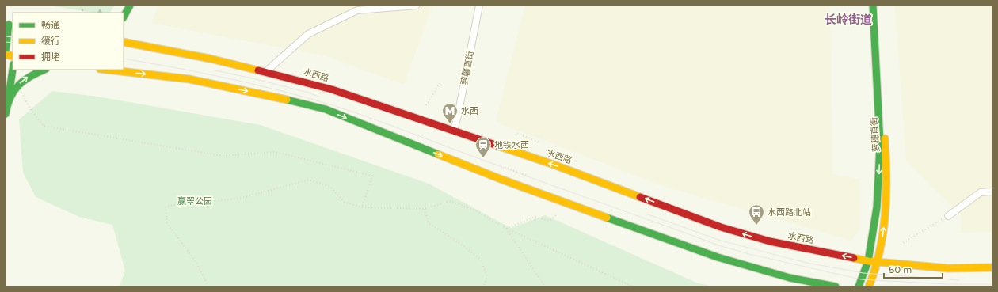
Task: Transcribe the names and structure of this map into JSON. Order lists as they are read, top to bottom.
{
  "streets": {
    "main road": ["水西路", "萝穗直街"],
    "street": ["萝馨直街"]
  },
  "crossings": [
    ["萝馨直街", "水西路"],
    ["水西路", "萝穗直街"]
  ],
  "districts": ["长岭街道"],
  "parks": ["赢翠公园"],
  "places": {
    "metro station": ["水西"],
    "station": ["地铁水西"],
    "bus stop": ["水西路北站"]
  },
  "legend": ["畅通", "缓行", "拥堵"],
  "scale_bar": "50 m"
}
